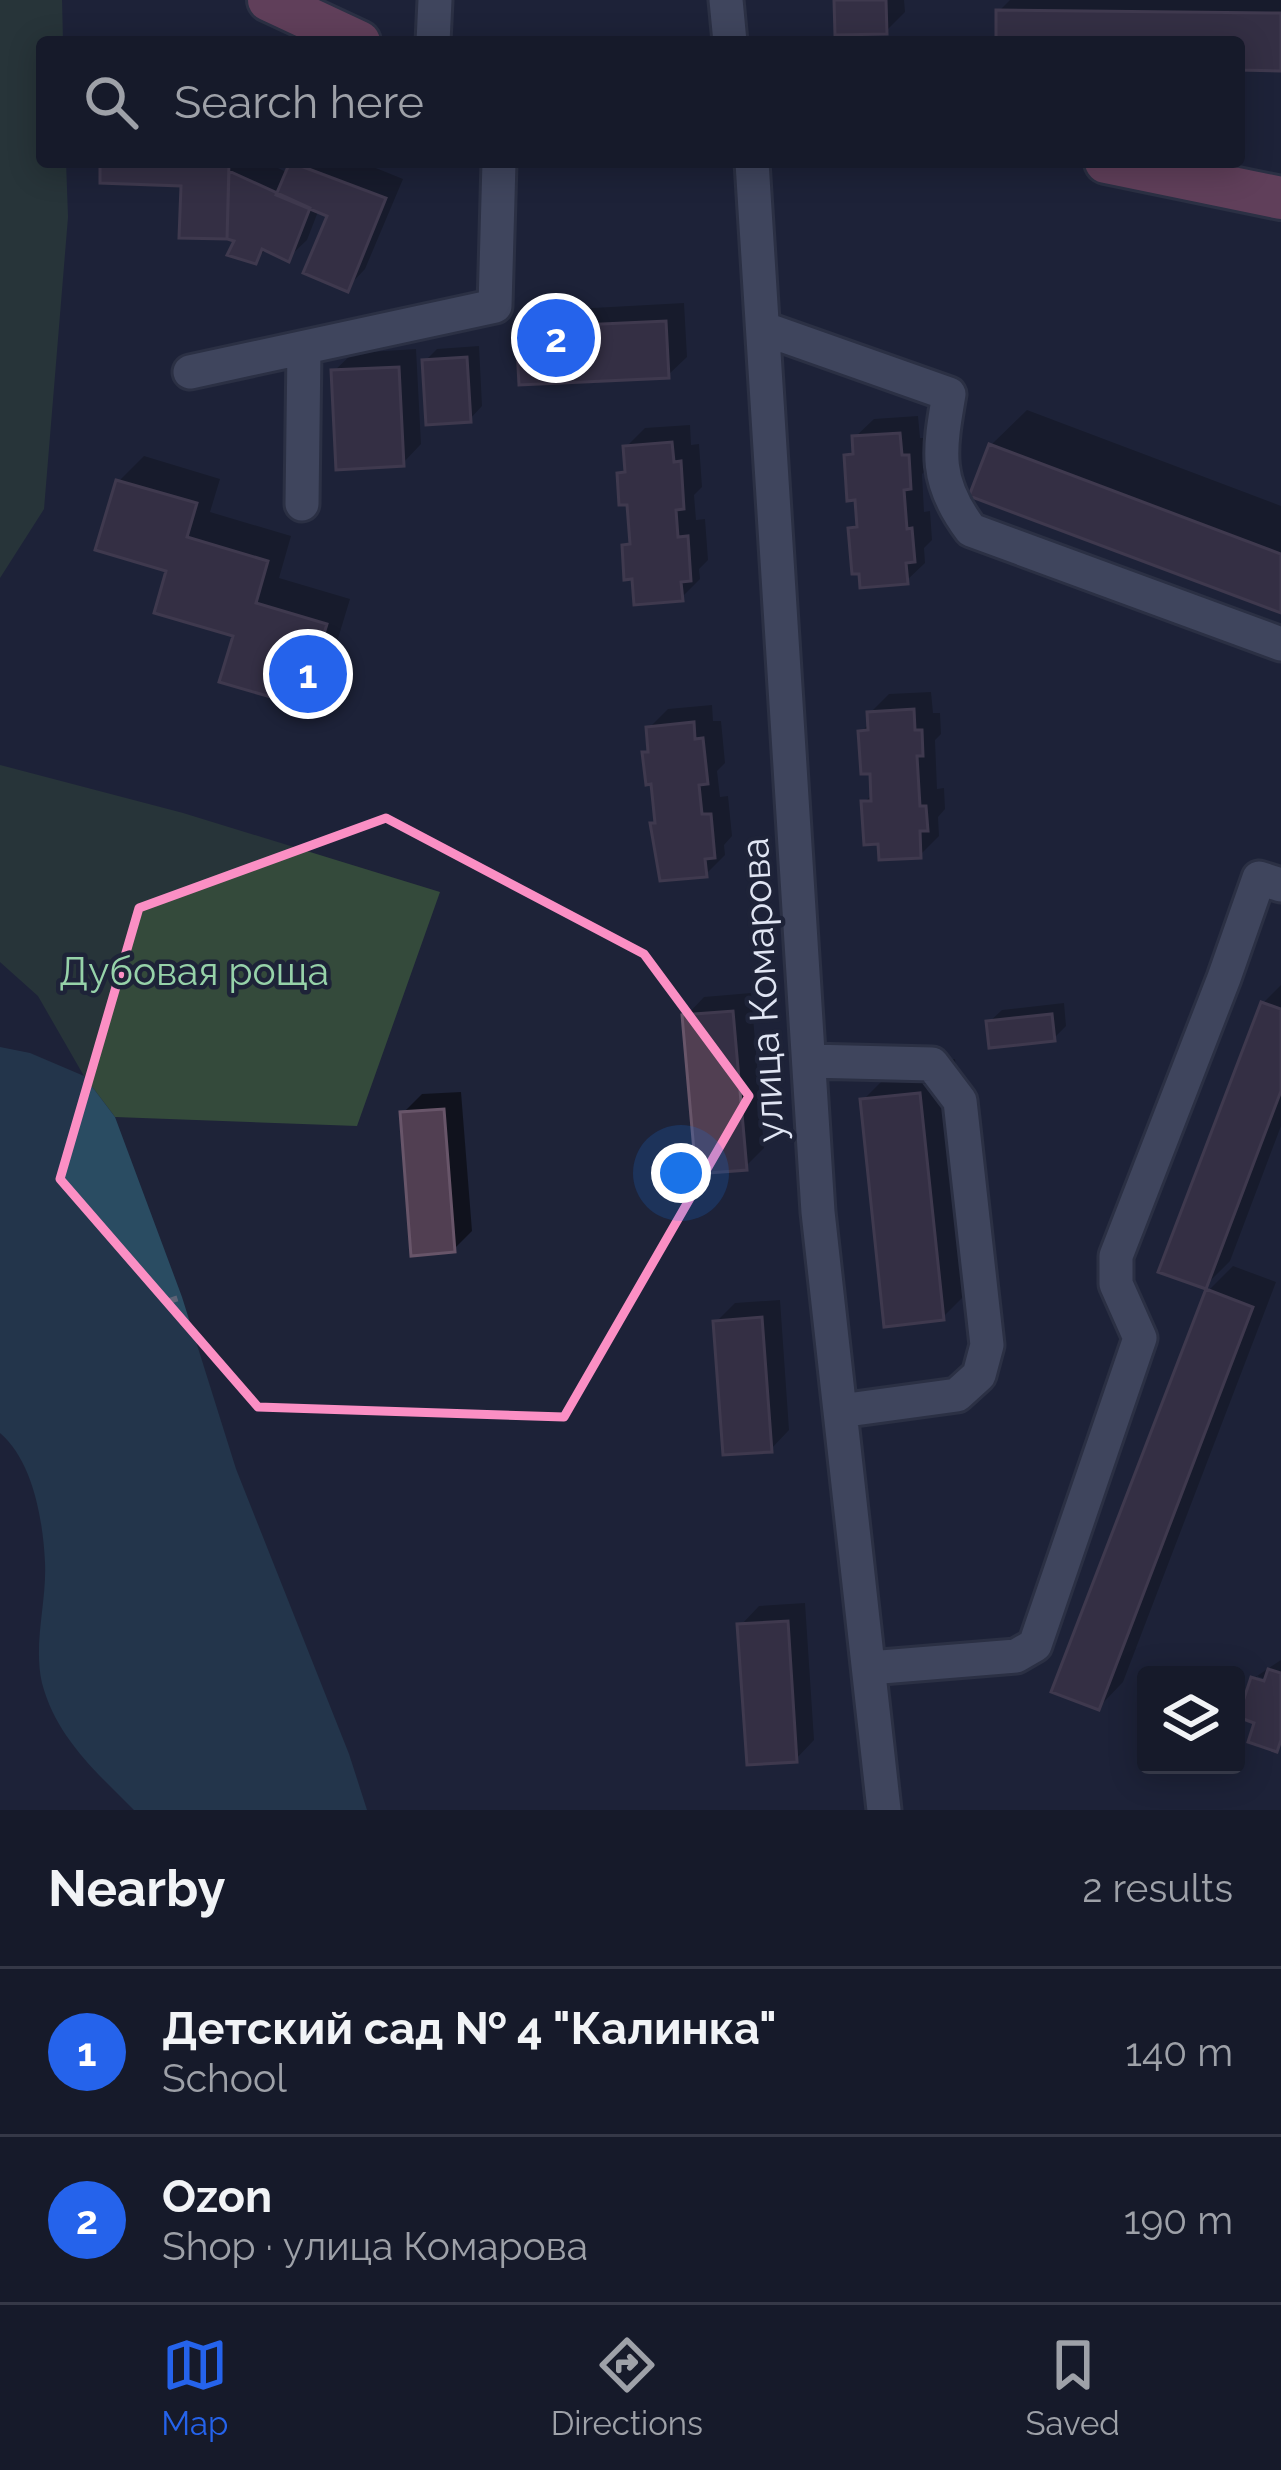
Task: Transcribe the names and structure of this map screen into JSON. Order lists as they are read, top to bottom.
{
  "streets": {
    "street": ["улица Комарова"]
  },
  "parks": ["Дубовая роща"],
  "page": {
    "search": "Search here",
    "pins": ["2", "1"],
    "heading": ["Nearby", "2 results"],
    "list": [
      {
        "mark": "1",
        "name": "Детский сад № 4 \"Калинка\"",
        "note": "School",
        "value": "140 m"
      },
      {
        "mark": "2",
        "name": "Ozon",
        "note": "Shop · улица Комарова",
        "value": "190 m"
      }
    ],
    "nav": ["Map", "Directions", "Saved"]
  }
}
